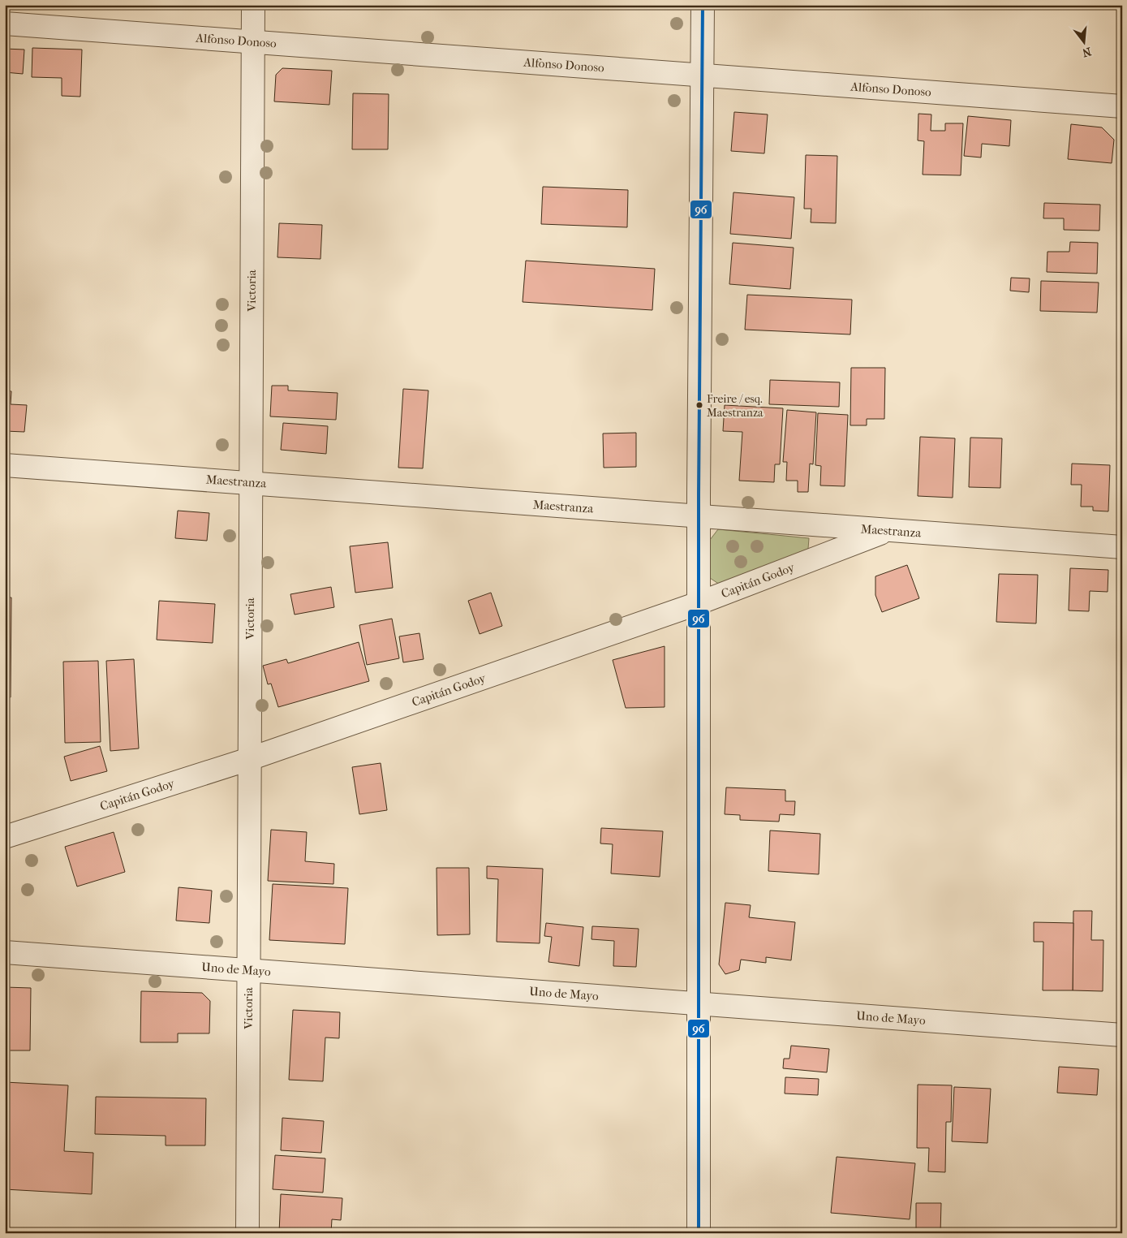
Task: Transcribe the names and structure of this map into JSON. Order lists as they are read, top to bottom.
{
  "streets": {
    "street": [
      "Alfonso Donoso",
      "Victoria",
      "Maestranza",
      "Capitán Godoy",
      "Uno de Mayo"
    ]
  },
  "crossings": [
    ["Alfonso Donoso", "Victoria"],
    ["Victoria", "Maestranza"],
    ["Victoria", "Capitán Godoy"],
    ["Victoria", "Uno de Mayo"],
    ["Maestranza", "Capitán Godoy"]
  ],
  "places": ["Freire / esq. Maestranza"],
  "lines": ["transit line 96"],
  "north": "bottom"
}
